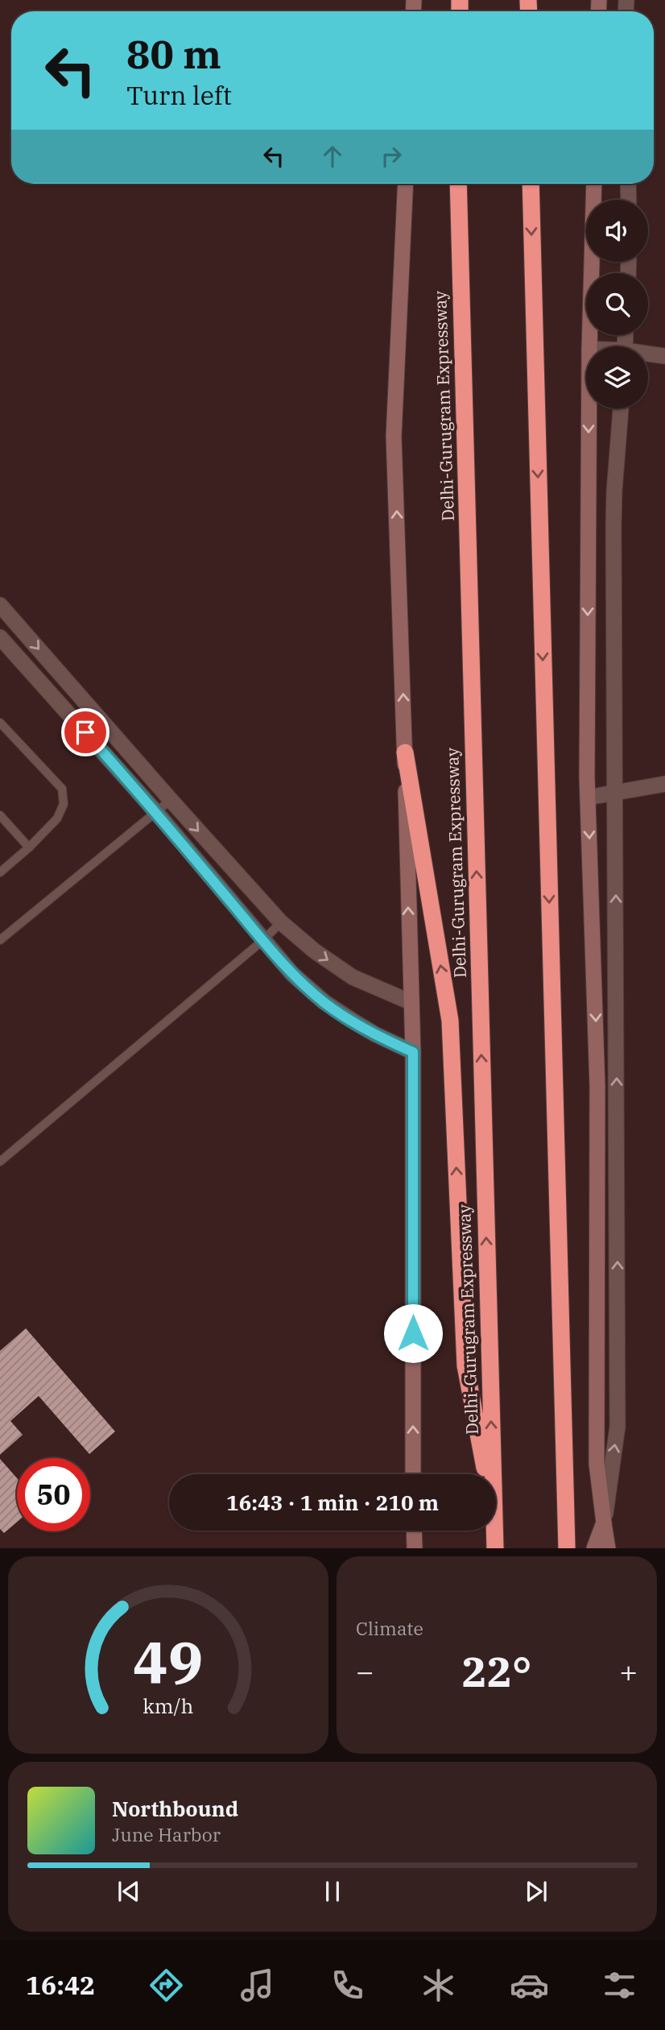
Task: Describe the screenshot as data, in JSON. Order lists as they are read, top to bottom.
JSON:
{
  "streets": {
    "highway": ["Delhi-Gurugram Expressway"]
  },
  "page": {
    "turn": ["80 m", "Turn left"],
    "limit": "50",
    "trip": "16:43 · 1 min · 210 m",
    "tile": "Climate",
    "heat": ["−", "22°", "+"],
    "song": ["Northbound", "June Harbor"],
    "tabs": "16:42",
    "gauge": ["49", "km/h"]
  }
}
